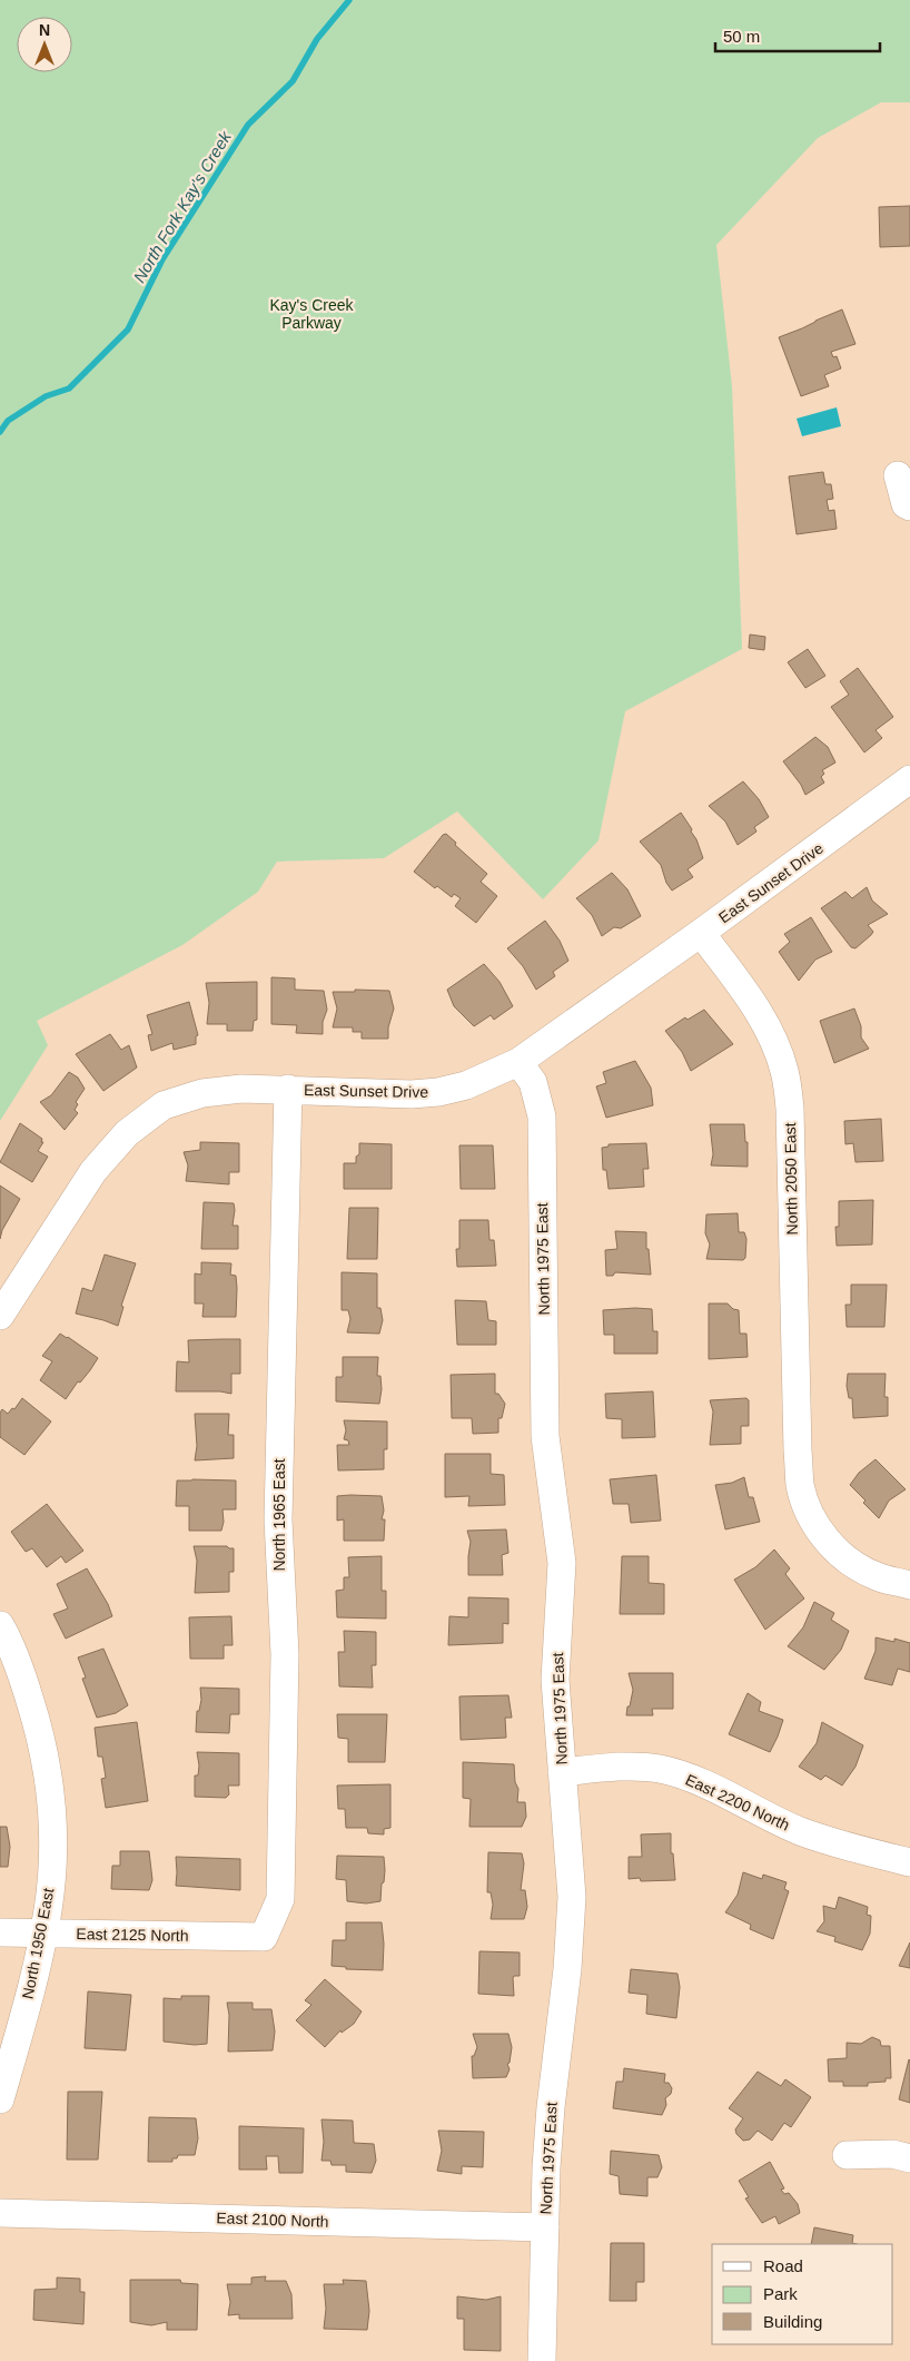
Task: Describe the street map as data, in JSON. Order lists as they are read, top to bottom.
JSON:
{
  "streets": {
    "street": [
      "East Sunset Drive",
      "North 2050 East",
      "North 1975 East",
      "North 1965 East",
      "East 2200 North",
      "East 2125 North",
      "North 1950 East",
      "East 2100 North"
    ]
  },
  "crossings": [
    ["East Sunset Drive", "North 2050 East"],
    ["East Sunset Drive", "North 1975 East"],
    ["East Sunset Drive", "North 1965 East"],
    ["North 1975 East", "East 2200 North"],
    ["North 1975 East", "East 2100 North"],
    ["North 1965 East", "East 2125 North"],
    ["East 2125 North", "North 1950 East"]
  ],
  "water": ["North Fork Kay's Creek"],
  "parks": ["Kay's Creek Parkway"],
  "legend": ["Road", "Park", "Building"],
  "scale_bar": "50 m",
  "north": "top"
}
